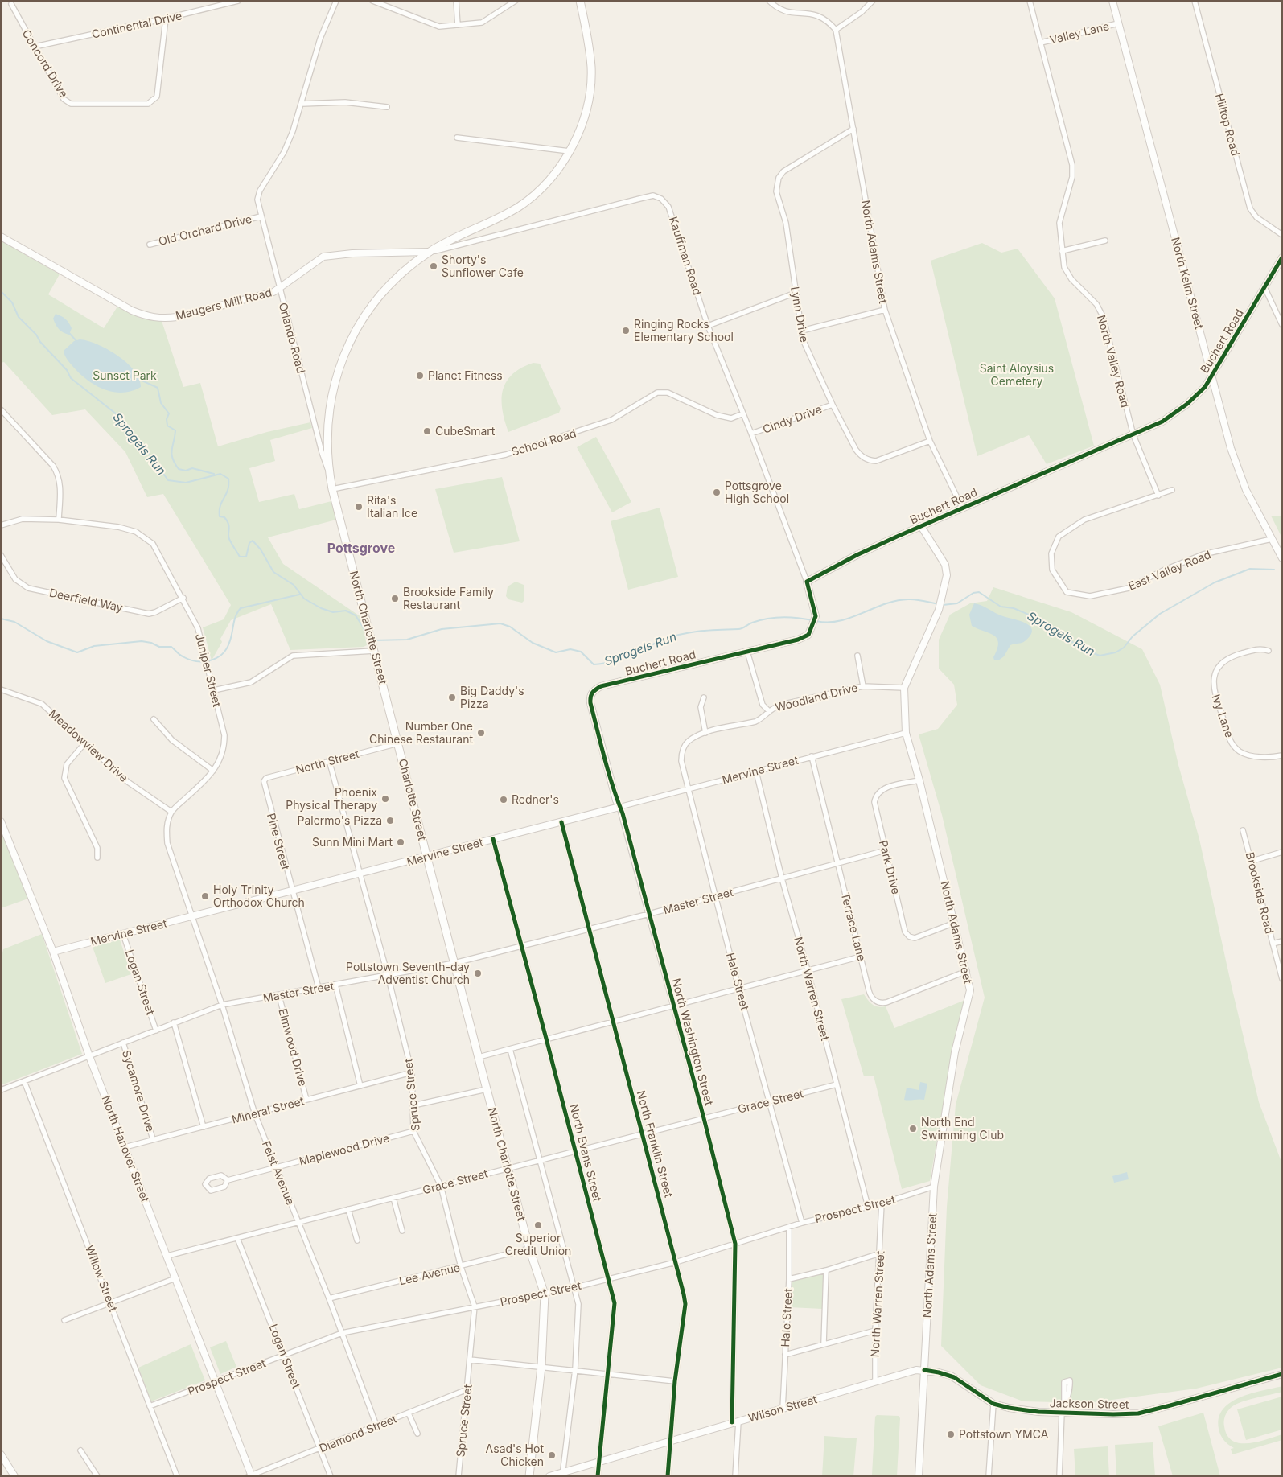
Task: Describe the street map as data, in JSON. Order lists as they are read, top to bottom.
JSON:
{
  "streets": {
    "main road": ["North Charlotte Street", "Charlotte Street"],
    "street": [
      "Continental Drive",
      "Valley Lane",
      "Concord Drive",
      "Hilltop Road",
      "Old Orchard Drive",
      "North Adams Street",
      "Kauffman Road",
      "North Keim Street",
      "Maugers Mill Road",
      "Lynn Drive",
      "Orlando Road",
      "Buchert Road",
      "North Valley Road",
      "Cindy Drive",
      "School Road",
      "East Valley Road",
      "Deerfield Way",
      "Juniper Street",
      "Woodland Drive",
      "Ivy Lane",
      "Meadowview Drive",
      "North Street",
      "Mervine Street",
      "Pine Street",
      "Park Drive",
      "Brookside Road",
      "Master Street",
      "Terrace Lane",
      "Hale Street",
      "Logan Street",
      "North Warren Street",
      "North Washington Street",
      "Elmwood Drive",
      "Sycamore Drive",
      "Spruce Street",
      "Grace Street",
      "Mineral Street",
      "North Franklin Street",
      "North Hanover Street",
      "Maplewood Drive",
      "North Evans Street",
      "Feist Avenue",
      "Prospect Street",
      "Lee Avenue",
      "Willow Street",
      "Jackson Street",
      "Wilson Street",
      "Diamond Street"
    ]
  },
  "crossings": [
    ["Continental Drive", "Concord Drive"],
    ["Valley Lane", "North Keim Street"],
    ["Valley Lane", "North Valley Road"],
    ["Old Orchard Drive", "Orlando Road"],
    ["North Adams Street", "Lynn Drive"],
    ["North Adams Street", "Buchert Road"],
    ["North Adams Street", "Woodland Drive"],
    ["North Adams Street", "Mervine Street"],
    ["North Adams Street", "Park Drive"],
    ["North Adams Street", "Terrace Lane"],
    ["North Adams Street", "Prospect Street"],
    ["North Adams Street", "Jackson Street"],
    ["North Adams Street", "Wilson Street"],
    ["Kauffman Road", "Maugers Mill Road"],
    ["Kauffman Road", "Buchert Road"],
    ["Kauffman Road", "Cindy Drive"],
    ["Kauffman Road", "School Road"],
    ["Kauffman Road", "North Charlotte Street"],
    ["North Keim Street", "Buchert Road"],
    ["North Keim Street", "East Valley Road"],
    ["Maugers Mill Road", "Orlando Road"],
    ["Lynn Drive", "Cindy Drive"],
    ["Orlando Road", "North Charlotte Street"],
    ["Buchert Road", "North Valley Road"],
    ["Buchert Road", "Woodland Drive"],
    ["Buchert Road", "North Washington Street"],
    ["North Valley Road", "East Valley Road"],
    ["School Road", "North Charlotte Street"],
    ["Deerfield Way", "Juniper Street"],
    ["North Charlotte Street", "North Street"],
    ["North Charlotte Street", "Mervine Street"],
    ["North Charlotte Street", "Charlotte Street"],
    ["North Charlotte Street", "Master Street"],
    ["North Charlotte Street", "Grace Street"],
    ["North Charlotte Street", "Prospect Street"],
    ["North Charlotte Street", "Lee Avenue"],
    ["Juniper Street", "Meadowview Drive"],
    ["North Street", "Charlotte Street"],
    ["North Street", "Pine Street"],
    ["North Street", "Spruce Street"],
    ["Mervine Street", "Charlotte Street"],
    ["Mervine Street", "Pine Street"],
    ["Mervine Street", "Terrace Lane"],
    ["Mervine Street", "Hale Street"],
    ["Mervine Street", "Logan Street"],
    ["Mervine Street", "North Warren Street"],
    ["Mervine Street", "North Washington Street"],
    ["Mervine Street", "Spruce Street"],
    ["Mervine Street", "North Franklin Street"],
    ["Mervine Street", "North Hanover Street"],
    ["Mervine Street", "North Evans Street"],
    ["Mervine Street", "Feist Avenue"],
    ["Pine Street", "Master Street"],
    ["Park Drive", "Master Street"],
    ["Master Street", "Terrace Lane"],
    ["Master Street", "Hale Street"],
    ["Master Street", "Logan Street"],
    ["Master Street", "North Warren Street"],
    ["Master Street", "North Washington Street"],
    ["Master Street", "Elmwood Drive"],
    ["Master Street", "Sycamore Drive"],
    ["Master Street", "Spruce Street"],
    ["Master Street", "North Franklin Street"],
    ["Master Street", "North Hanover Street"],
    ["Master Street", "North Evans Street"],
    ["Master Street", "Feist Avenue"],
    ["Master Street", "Willow Street"],
    ["Hale Street", "Grace Street"],
    ["Hale Street", "Prospect Street"],
    ["Hale Street", "Wilson Street"],
    ["Logan Street", "Grace Street"],
    ["Logan Street", "Prospect Street"],
    ["Logan Street", "Diamond Street"],
    ["North Warren Street", "Grace Street"],
    ["North Warren Street", "Prospect Street"],
    ["North Warren Street", "Wilson Street"],
    ["North Washington Street", "Grace Street"],
    ["North Washington Street", "Prospect Street"],
    ["North Washington Street", "Wilson Street"],
    ["Elmwood Drive", "Mineral Street"],
    ["Sycamore Drive", "Mineral Street"],
    ["Spruce Street", "Grace Street"],
    ["Spruce Street", "Mineral Street"],
    ["Spruce Street", "Maplewood Drive"],
    ["Spruce Street", "Prospect Street"],
    ["Spruce Street", "Lee Avenue"],
    ["Spruce Street", "Diamond Street"],
    ["Grace Street", "North Franklin Street"],
    ["Grace Street", "North Hanover Street"],
    ["Grace Street", "North Evans Street"],
    ["Grace Street", "Feist Avenue"],
    ["Mineral Street", "North Hanover Street"],
    ["Mineral Street", "Feist Avenue"],
    ["North Franklin Street", "Prospect Street"],
    ["North Franklin Street", "Wilson Street"],
    ["North Hanover Street", "Prospect Street"],
    ["North Hanover Street", "Diamond Street"],
    ["Maplewood Drive", "Feist Avenue"],
    ["North Evans Street", "Prospect Street"],
    ["North Evans Street", "Wilson Street"],
    ["Feist Avenue", "Prospect Street"],
    ["Feist Avenue", "Lee Avenue"],
    ["Feist Avenue", "Diamond Street"],
    ["Prospect Street", "Willow Street"],
    ["Jackson Street", "Wilson Street"]
  ],
  "districts": ["Pottsgrove"],
  "water": ["Sprogels Run"],
  "parks": ["Saint Aloysius Cemetery", "Sunset Park"],
  "places": [
    "Shorty's Sunflower Cafe",
    "Ringing Rocks Elementary School",
    "Planet Fitness",
    "CubeSmart",
    "Pottsgrove High School",
    "Rita's Italian Ice",
    "Brookside Family Restaurant",
    "Big Daddy's Pizza",
    "Number One Chinese Restaurant",
    "Phoenix Physical Therapy",
    "Redner's",
    "Palermo's Pizza",
    "Sunn Mini Mart",
    "Holy Trinity Orthodox Church",
    "Pottstown Seventh-day Adventist Church",
    "North End Swimming Club",
    "Superior Credit Union",
    "Pottstown YMCA",
    "Asad's Hot Chicken"
  ]
}
